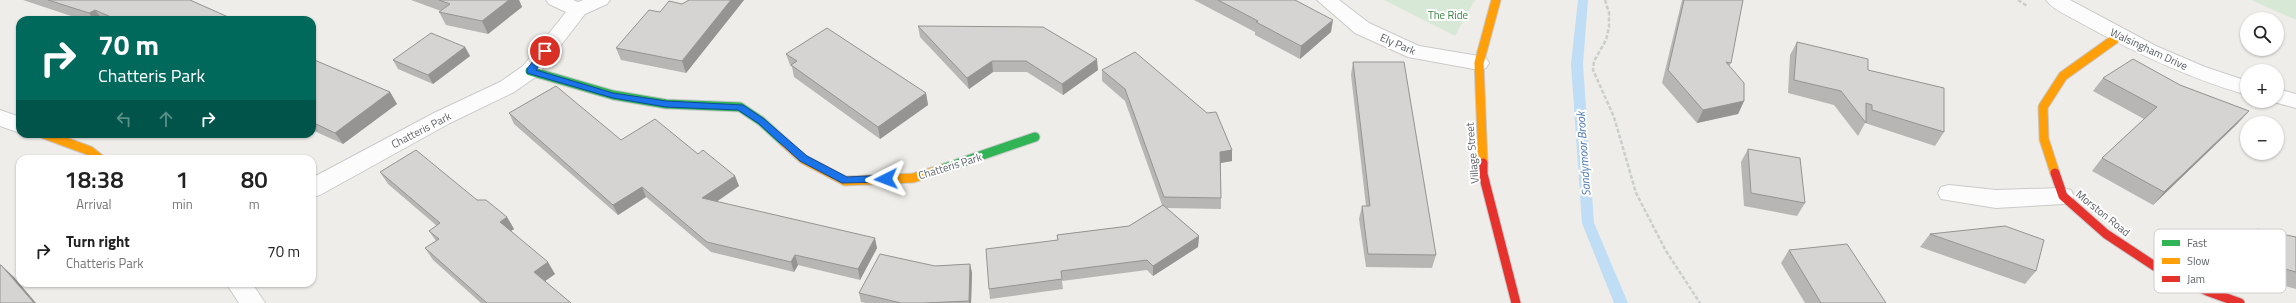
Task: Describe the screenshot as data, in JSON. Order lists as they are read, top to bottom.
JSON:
{
  "streets": {
    "street": [
      "Ely Park",
      "Walsingham Drive",
      "Chatteris Park",
      "Village Street",
      "Morston Road"
    ]
  },
  "crossings": [
    ["Ely Park", "Village Street"],
    ["Walsingham Drive", "Morston Road"]
  ],
  "water": ["Sandymoor Brook"],
  "parks": ["The Ride"],
  "legend": ["Fast", "Slow", "Jam"],
  "page": {
    "map_buttons": ["+", "−"],
    "turn": ["70 m", "Chatteris Park"],
    "eta": [
      "18:38",
      "Arrival",
      "1",
      "min",
      "80",
      "m"
    ],
    "list": [
      {
        "name": "Turn right",
        "note": "Chatteris Park",
        "value": "70 m"
      }
    ]
  }
}
